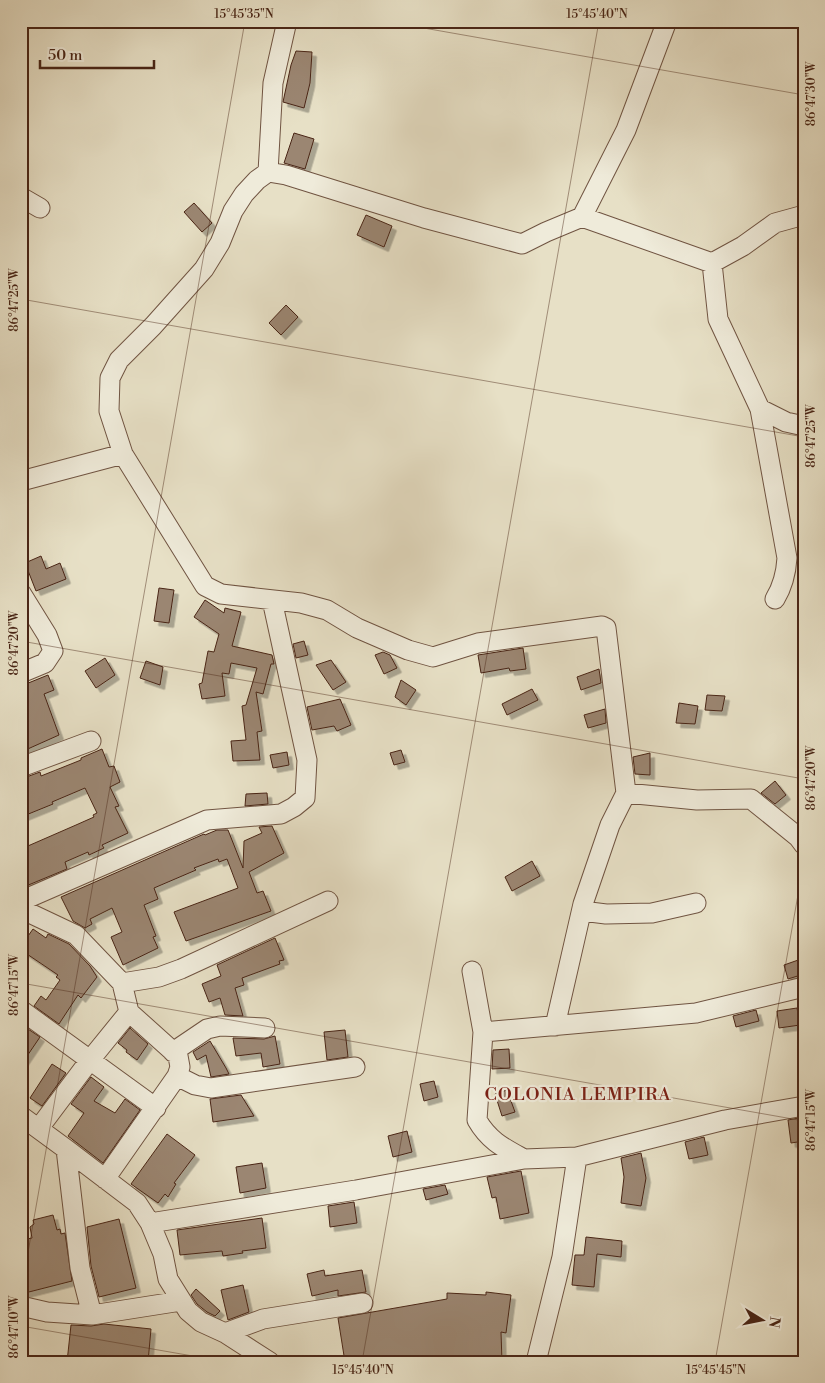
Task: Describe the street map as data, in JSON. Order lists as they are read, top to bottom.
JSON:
{
  "districts": ["COLONIA LEMPIRA"],
  "scale_bar": "50 m",
  "north": "right",
  "coordinates": [
    "15°45'35\"N",
    "15°45'40\"N",
    "86°47'30\"W",
    "86°47'25\"W",
    "86°47'20\"W",
    "86°47'15\"W",
    "86°47'10\"W",
    "15°45'45\"N"
  ]
}
